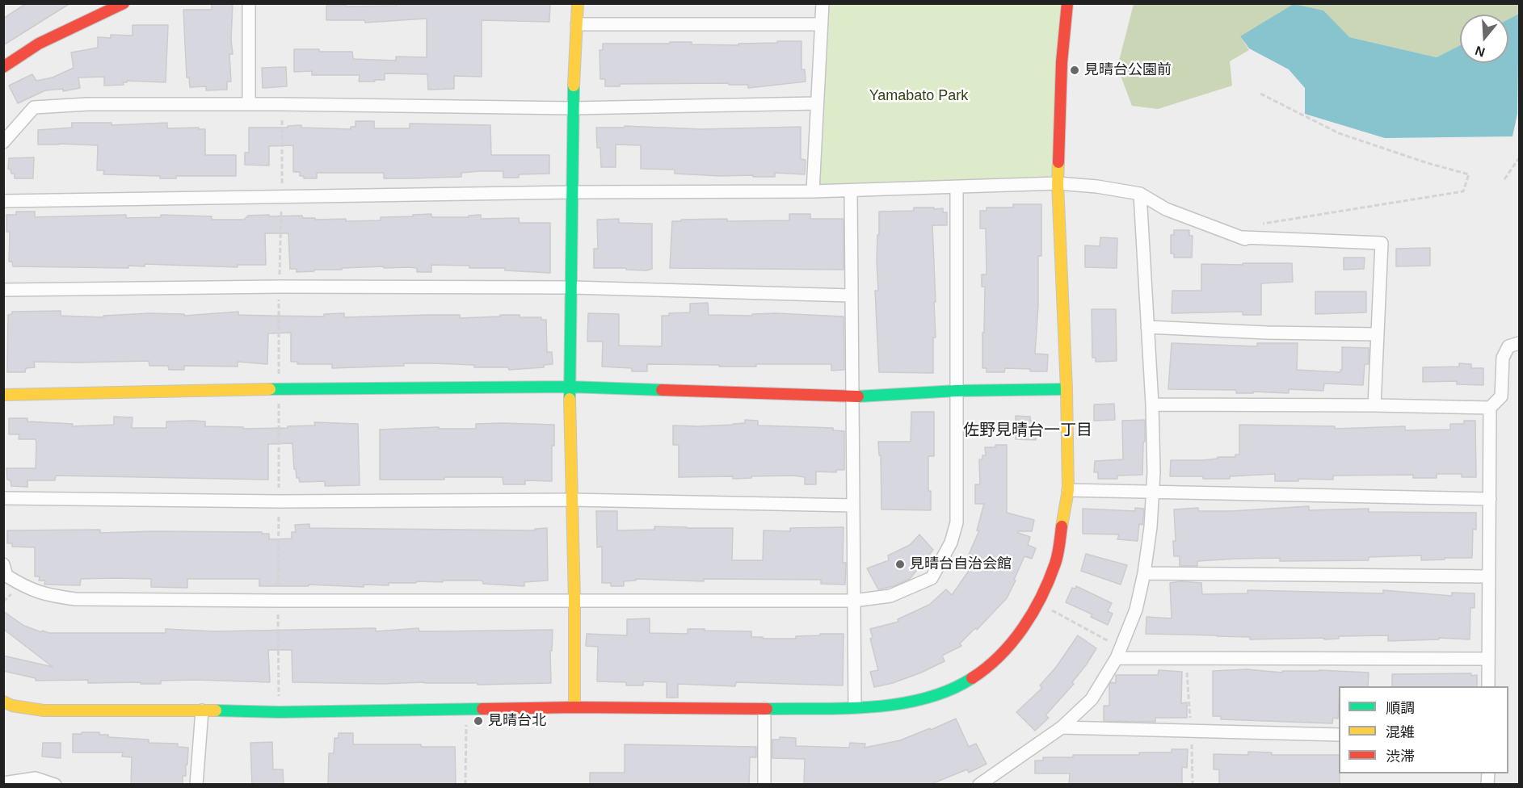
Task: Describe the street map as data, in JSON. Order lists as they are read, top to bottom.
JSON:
{
  "districts": ["佐野見晴台一丁目"],
  "parks": ["Yamabato Park"],
  "places": ["見晴台公園前", "見晴台自治会館", "見晴台北"],
  "legend": ["順調", "混雑", "渋滞"],
  "north": "bottom"
}
